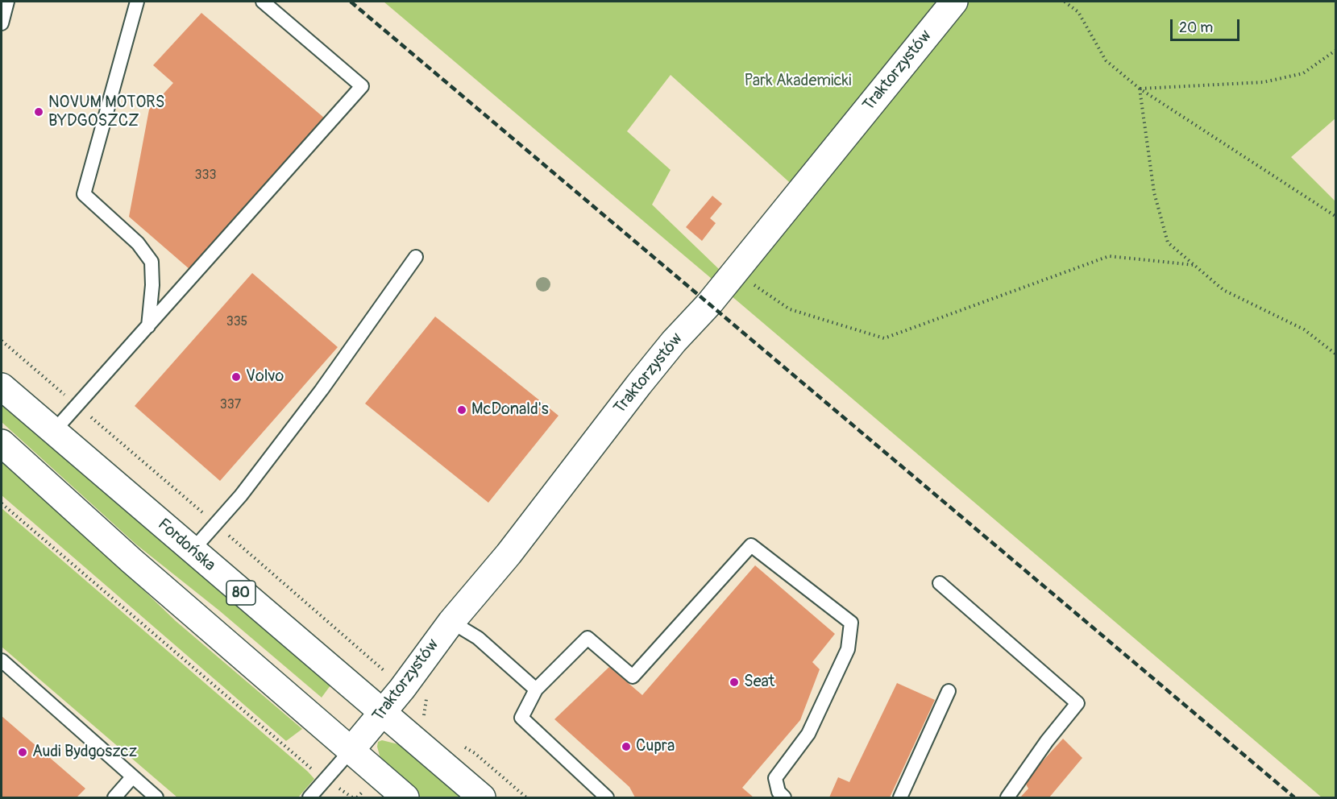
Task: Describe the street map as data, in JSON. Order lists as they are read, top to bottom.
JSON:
{
  "streets": {
    "main road": ["Traktorzystów", "Fordońska", "80"]
  },
  "crossings": [
    ["Traktorzystów", "Fordońska"]
  ],
  "parks": ["Park Akademicki"],
  "places": [
    "NOVUM MOTORS BYDGOSZCZ",
    "Volvo",
    "McDonald's",
    "Seat",
    "Cupra",
    "Audi Bydgoszcz"
  ],
  "house_numbers": ["333", "335", "337"],
  "scale_bar": "20 m"
}
